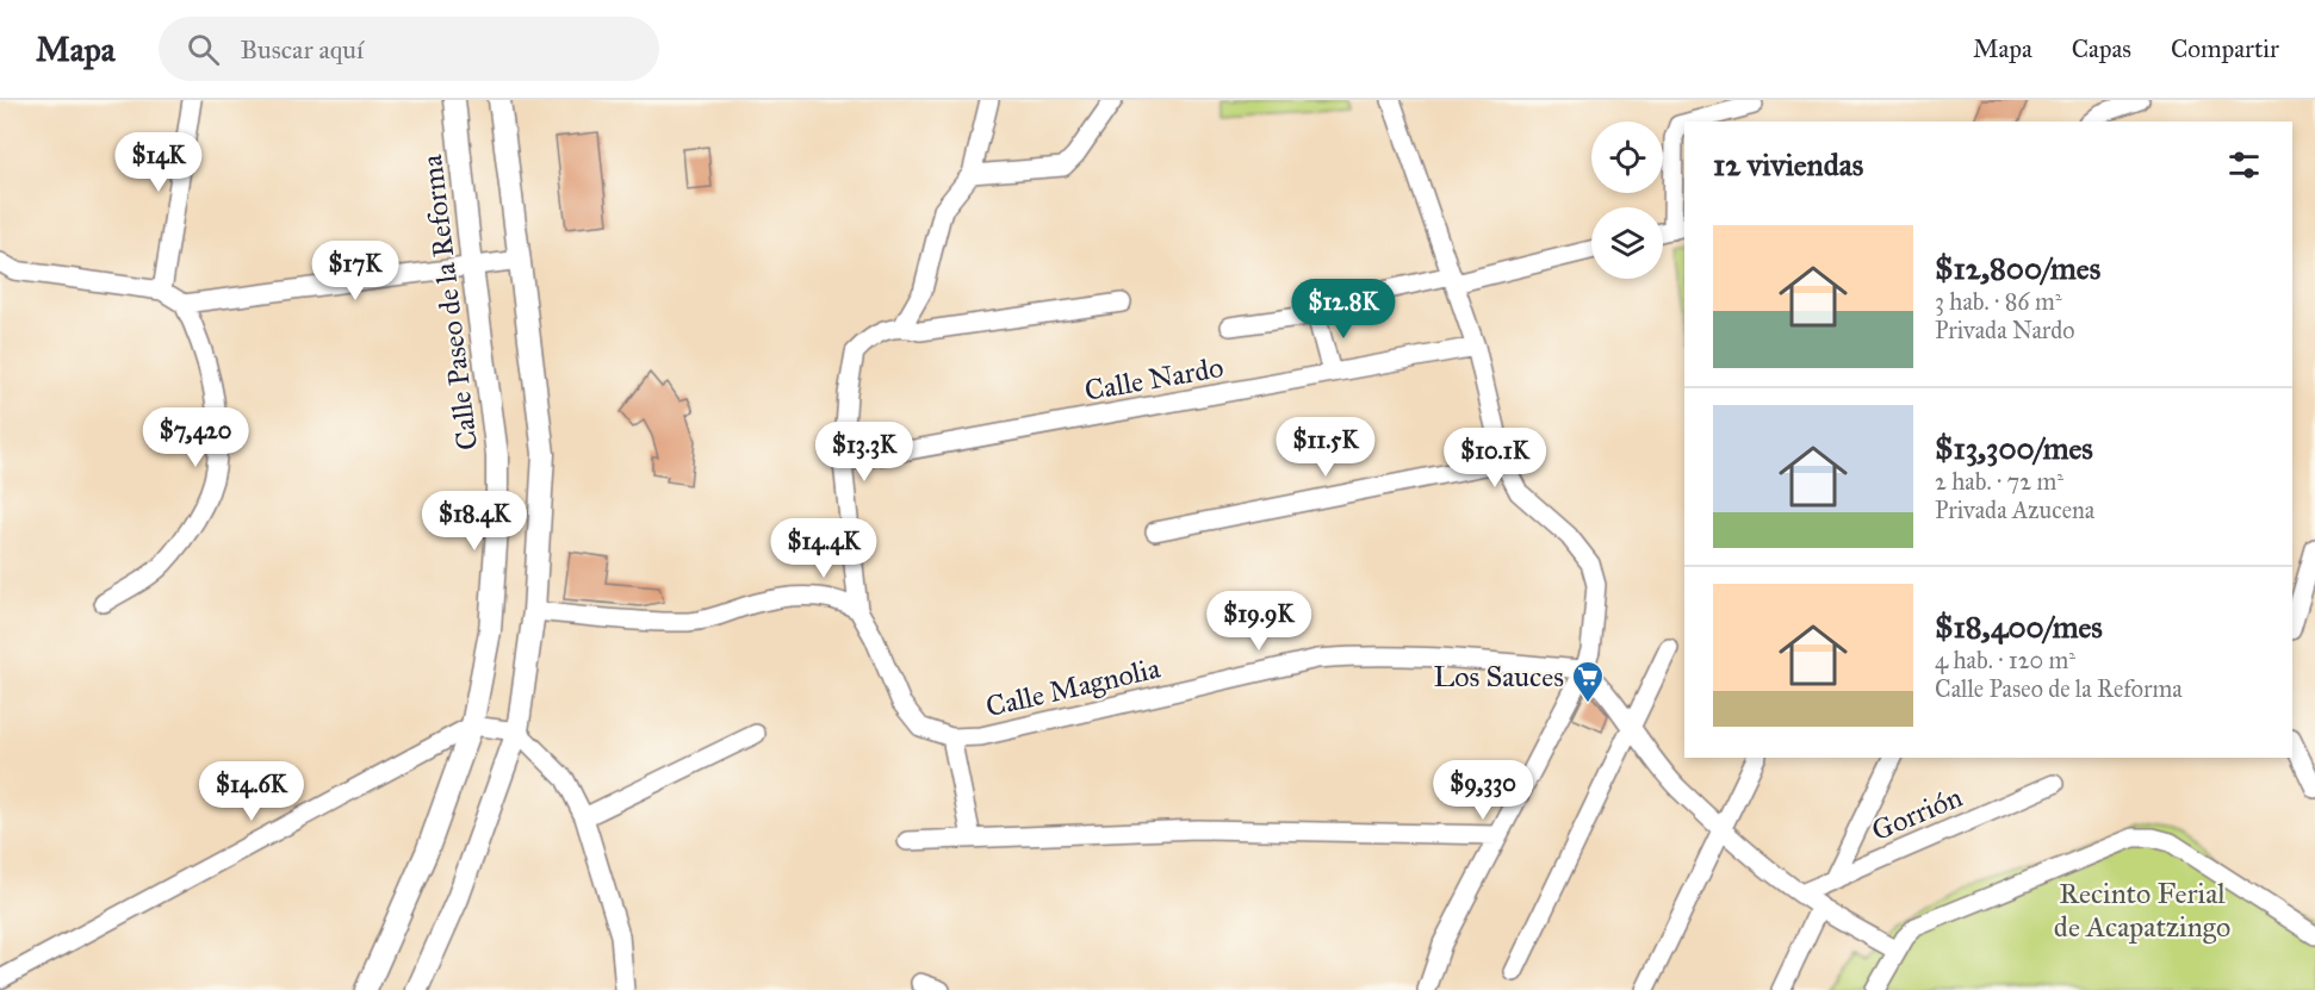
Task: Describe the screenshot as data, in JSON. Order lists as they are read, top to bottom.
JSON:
{
  "streets": {
    "main road": ["Calle Paseo de la Reforma"],
    "street": ["Calle Nardo", "Calle Magnolia", "Gorrión"]
  },
  "parks": ["Recinto Ferial de Acapatzingo"],
  "places": {
    "supermarket": ["Los Sauces"]
  },
  "page": {
    "header": "Mapa",
    "search": "Buscar aquí",
    "nav": ["Mapa", "Capas", "Compartir"],
    "heading": "12 viviendas",
    "price": [
      "$14K",
      "$17K",
      "$12.8K",
      "$7,420",
      "$11.5K",
      "$13.3K",
      "$10.1K",
      "$18.4K",
      "$14.4K",
      "$19.9K",
      "$9,330",
      "$14.6K"
    ],
    "list": [
      {
        "name": "$12,800/mes",
        "note": "3 hab. · 86 m² · Privada Nardo"
      },
      {
        "name": "$13,300/mes",
        "note": "2 hab. · 72 m² · Privada Azucena"
      },
      {
        "name": "$18,400/mes",
        "note": "4 hab. · 120 m² · Calle Paseo de la Reforma"
      }
    ]
  }
}
